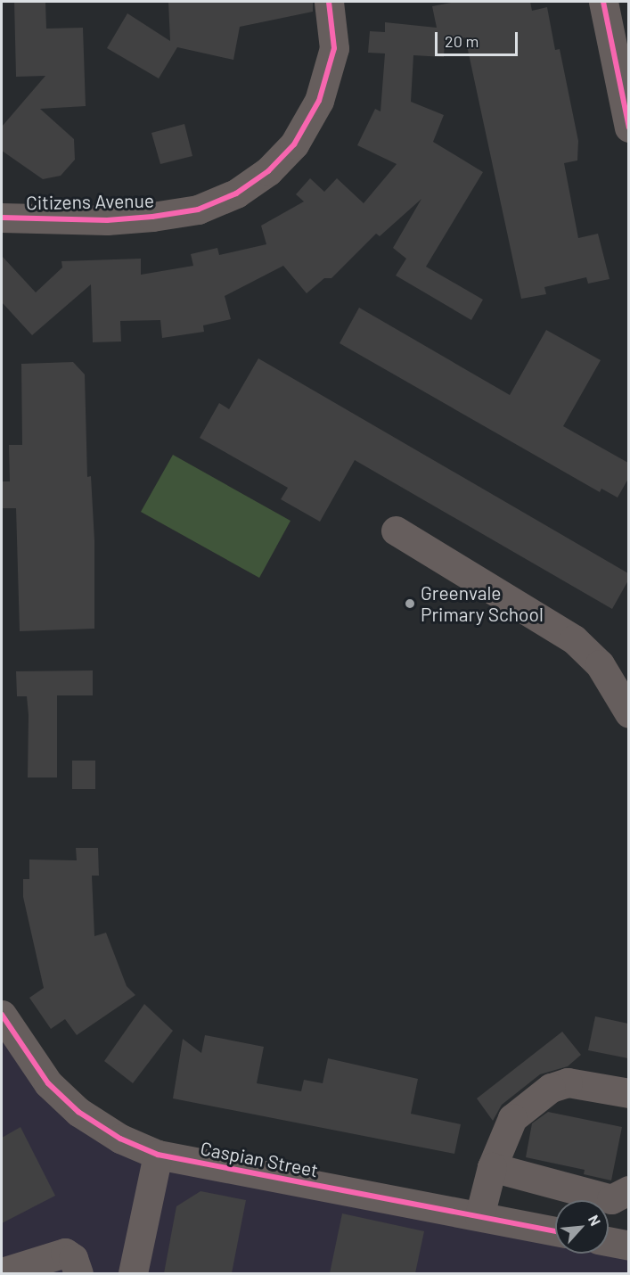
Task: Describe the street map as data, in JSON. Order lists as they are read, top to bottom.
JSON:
{
  "streets": {
    "street": ["Citizens Avenue", "Caspian Street"]
  },
  "places": ["Greenvale Primary School"],
  "scale_bar": "20 m",
  "north": "top right"
}
